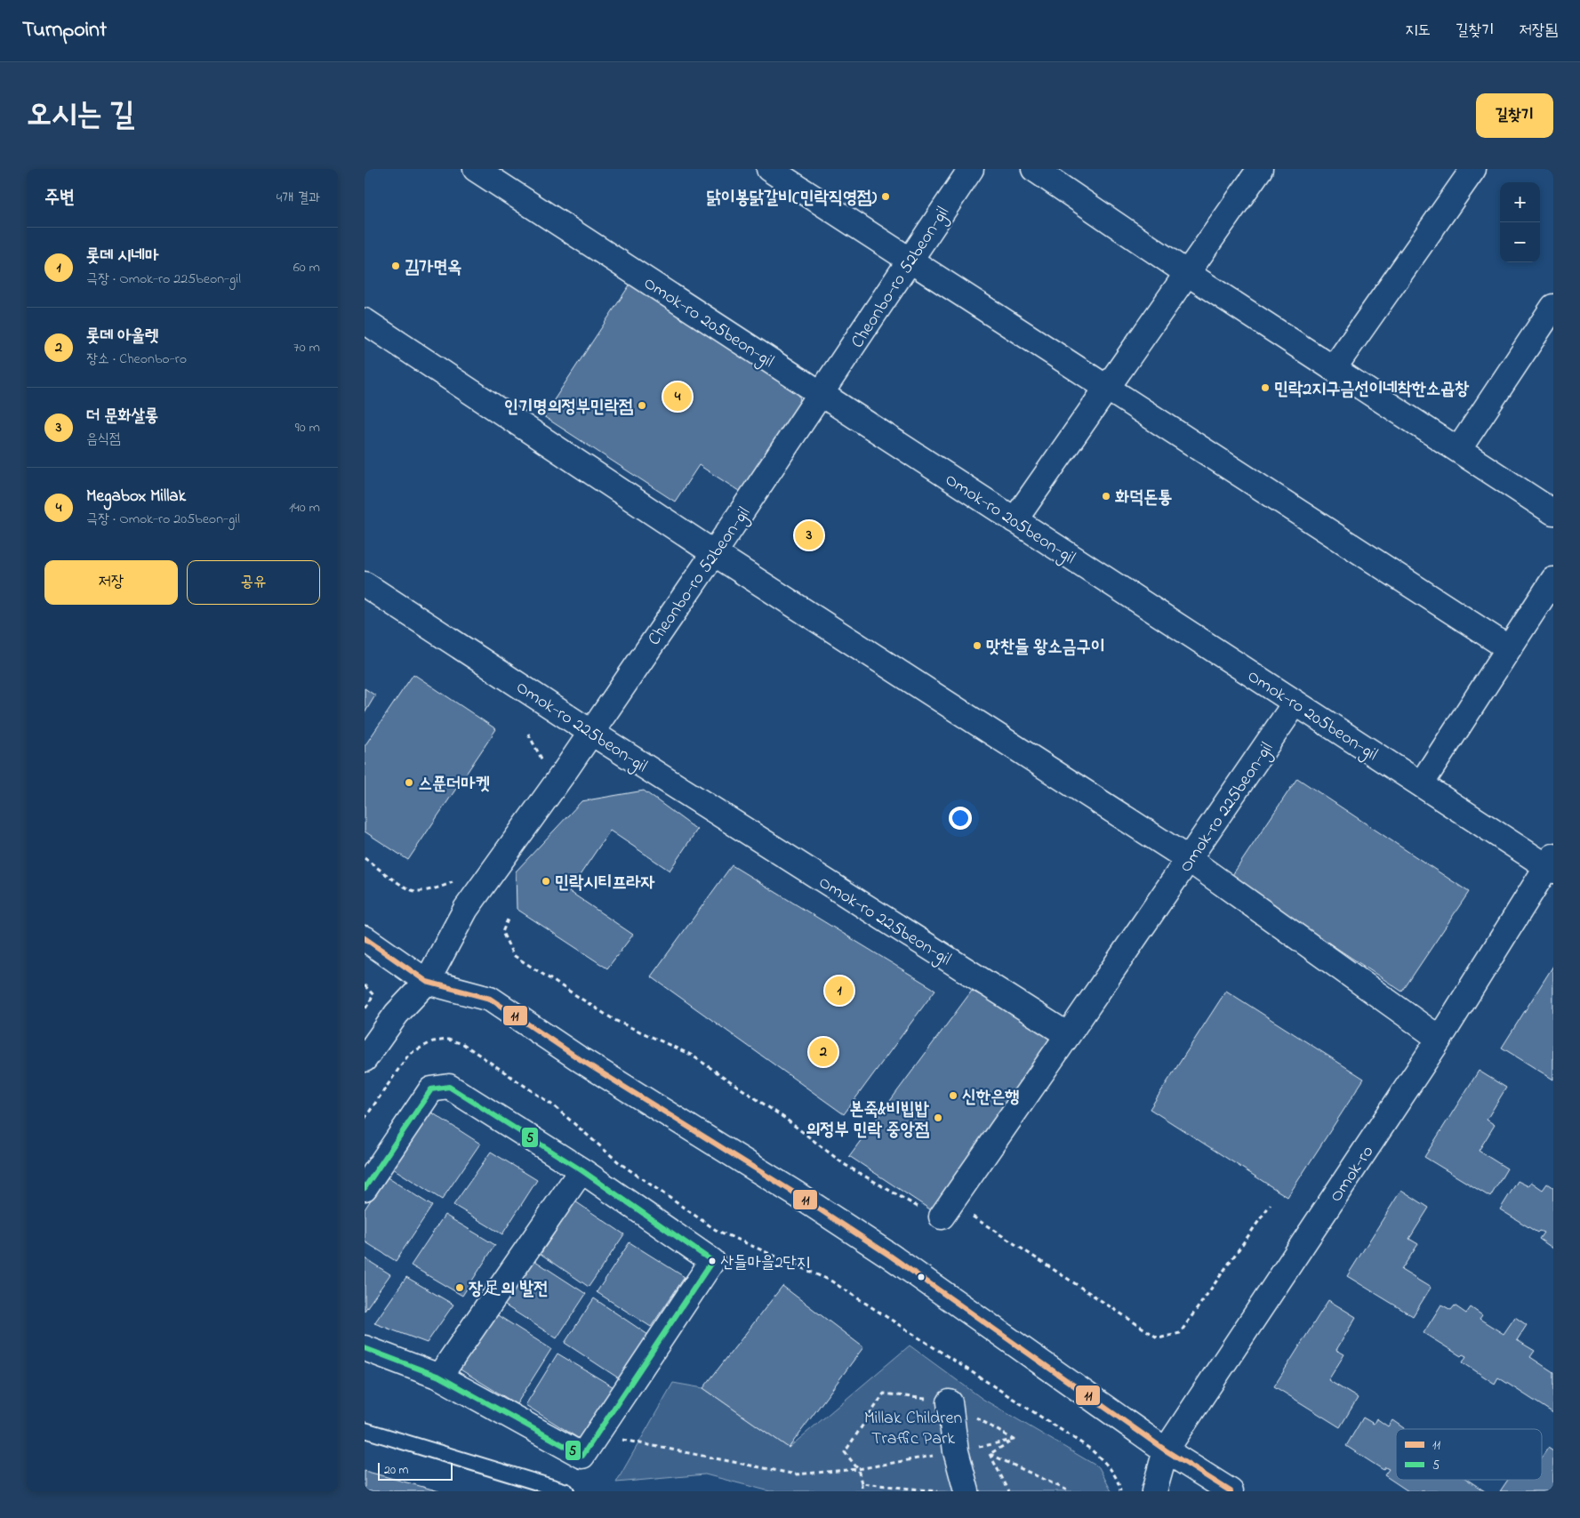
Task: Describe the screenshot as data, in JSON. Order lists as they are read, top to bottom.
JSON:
{
  "streets": {
    "street": [
      "Cheonbo-ro 52beon-gil",
      "Omok-ro 205beon-gil",
      "Omok-ro 225beon-gil",
      "Omok-ro"
    ]
  },
  "crossings": [
    ["Cheonbo-ro 52beon-gil", "Omok-ro 205beon-gil"],
    ["Cheonbo-ro 52beon-gil", "Omok-ro 225beon-gil"],
    ["Omok-ro 205beon-gil", "Omok-ro 225beon-gil"],
    ["Omok-ro 205beon-gil", "Omok-ro"]
  ],
  "parks": ["Millak Children Traffic Park"],
  "places": [
    "닭이봉닭갈비(민락직영점)",
    "김가면옥",
    "민락2지구금선이네착한소곱창",
    "인기명의정부민락점",
    "화덕돈통",
    "맛찬들 왕소금구이",
    "스푼더마켓",
    "민락시티프라자",
    "신한은행",
    "본죽&비빕밥 의정부 민락 중앙점",
    "산들마을2단지",
    "장足의 발전"
  ],
  "lines": ["transit line 11", "transit line 5"],
  "legend": ["11", "5"],
  "scale_bar": "20 m",
  "page": {
    "header": "Turnpoint",
    "nav": ["지도", "길찾기", "저장됨"],
    "title": "오시는 길",
    "buttons": [
      "길찾기",
      ["저장", "공유"]
    ],
    "heading": ["주변", "4개 결과"],
    "map_buttons": ["+", "−"],
    "list": [
      {
        "mark": "1",
        "name": "롯데 시네마",
        "note": "극장 · Omok-ro 225beon-gil",
        "value": "60 m"
      },
      {
        "mark": "2",
        "name": "롯데 아울렛",
        "note": "장소 · Cheonbo-ro",
        "value": "70 m"
      },
      {
        "mark": "3",
        "name": "더 문화살롱",
        "note": "음식점",
        "value": "90 m"
      },
      {
        "mark": "4",
        "name": "Megabox Millak",
        "note": "극장 · Omok-ro 205beon-gil",
        "value": "140 m"
      }
    ],
    "pins": [
      "4",
      "3",
      "1",
      "2"
    ],
    "scale": "20 m"
  }
}
